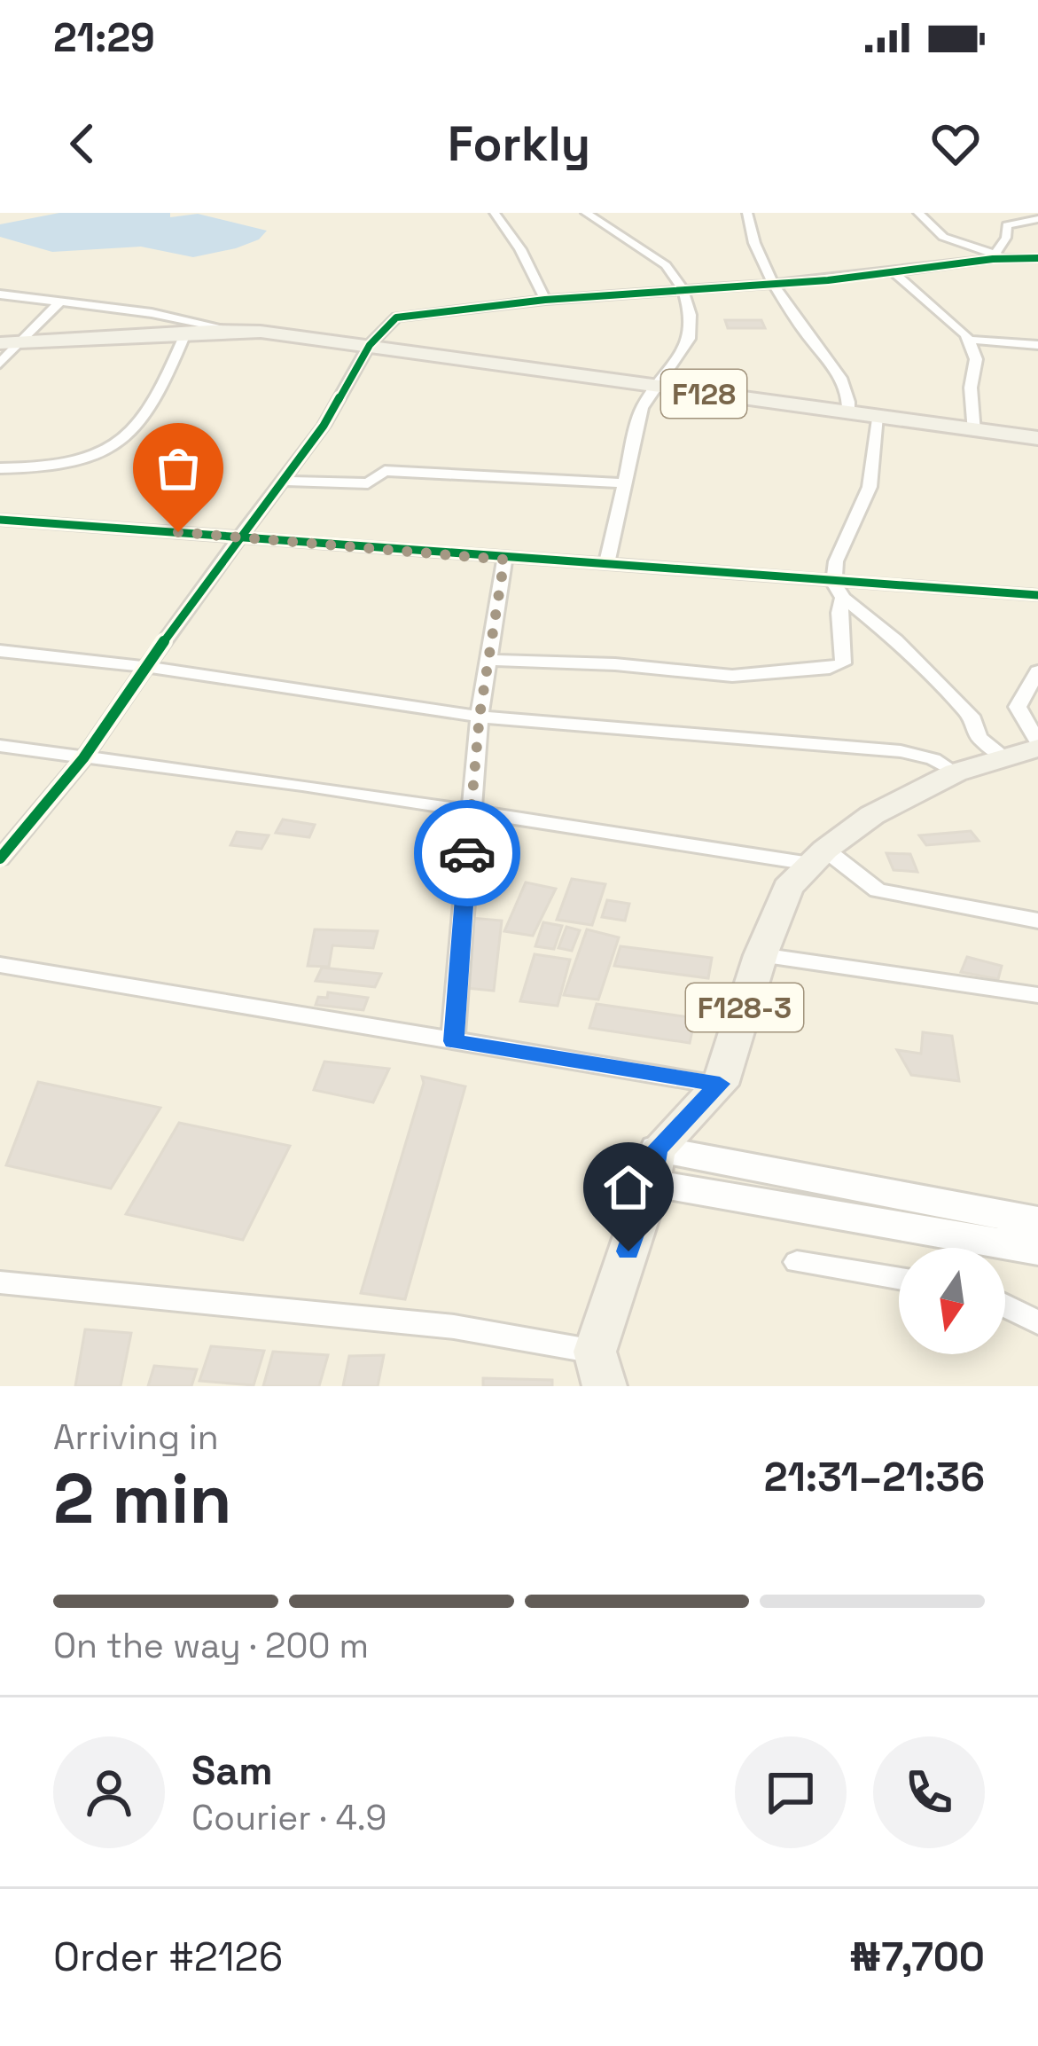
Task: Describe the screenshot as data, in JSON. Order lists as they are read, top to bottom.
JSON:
{
  "streets": {
    "main road": ["F128", "F128-3"]
  },
  "north": "bottom",
  "page": {
    "status": "21:29",
    "header": "Forkly",
    "heading": ["2 min", "Arriving in", "21:31–21:36"],
    "panel": [
      "Sam",
      "Courier · 4.9",
      "Order #2126",
      "₦7,700"
    ],
    "bar": "On the way · 200 m"
  }
}
